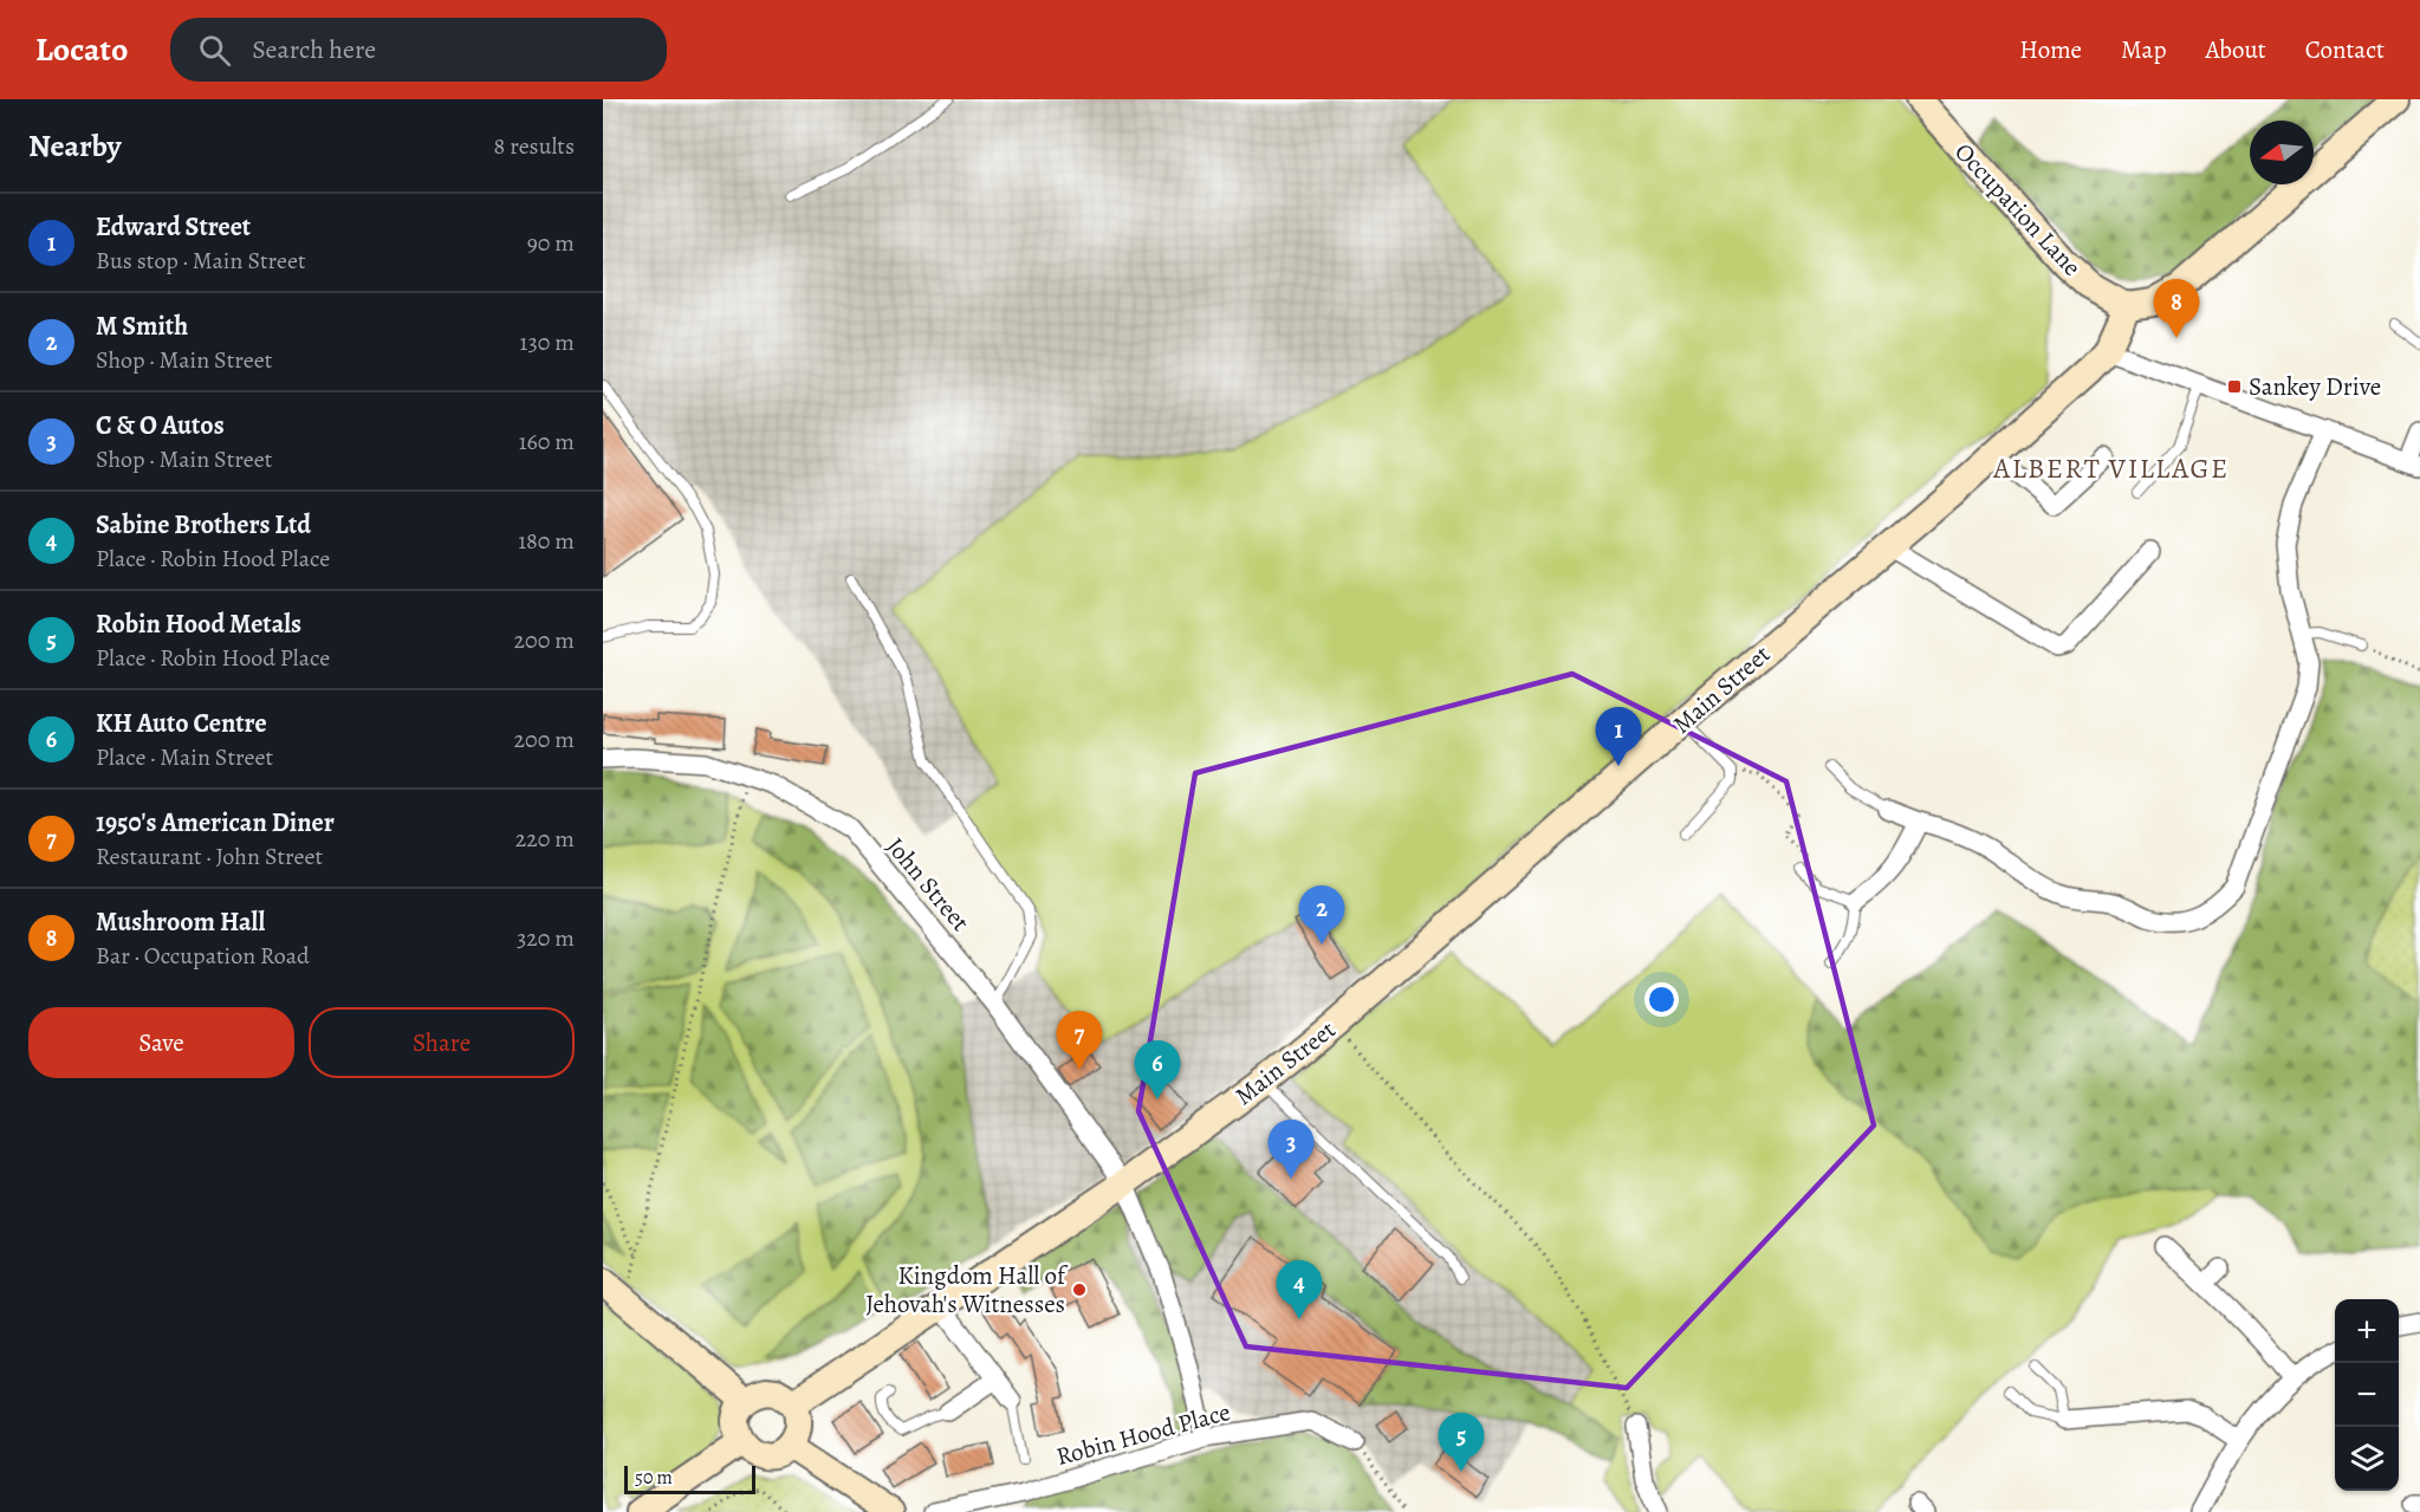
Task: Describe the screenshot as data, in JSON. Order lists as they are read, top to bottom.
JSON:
{
  "streets": {
    "street": [
      "Occupation Lane",
      "Main Street",
      "John Street",
      "Robin Hood Place"
    ]
  },
  "crossings": [
    ["Occupation Lane", "Main Street"],
    ["Main Street", "John Street"],
    ["John Street", "Robin Hood Place"]
  ],
  "districts": ["ALBERT VILLAGE"],
  "places": {
    "transit": ["Sankey Drive"],
    "other": ["Kingdom Hall of Jehovah's Witnesses"]
  },
  "scale_bar": "50 m",
  "north": "left",
  "page": {
    "header": "Locato",
    "search": "Search here",
    "nav": [
      "Home",
      "Map",
      "About",
      "Contact"
    ],
    "heading": ["Nearby", "8 results"],
    "list": [
      {
        "mark": "1",
        "name": "Edward Street",
        "note": "Bus stop · Main Street",
        "value": "90 m"
      },
      {
        "mark": "2",
        "name": "M Smith",
        "note": "Shop · Main Street",
        "value": "130 m"
      },
      {
        "mark": "3",
        "name": "C & O Autos",
        "note": "Shop · Main Street",
        "value": "160 m"
      },
      {
        "mark": "4",
        "name": "Sabine Brothers Ltd",
        "note": "Place · Robin Hood Place",
        "value": "180 m"
      },
      {
        "mark": "5",
        "name": "Robin Hood Metals",
        "note": "Place · Robin Hood Place",
        "value": "200 m"
      },
      {
        "mark": "6",
        "name": "KH Auto Centre",
        "note": "Place · Main Street",
        "value": "200 m"
      },
      {
        "mark": "7",
        "name": "1950's American Diner",
        "note": "Restaurant · John Street",
        "value": "220 m"
      },
      {
        "mark": "8",
        "name": "Mushroom Hall",
        "note": "Bar · Occupation Road",
        "value": "320 m"
      }
    ],
    "pins": [
      "8",
      "1",
      "2",
      "7",
      "6",
      "3",
      "4",
      "5"
    ],
    "buttons": ["Save", "Share"],
    "map_buttons": ["+", "−"],
    "scale": "50 m"
  }
}
